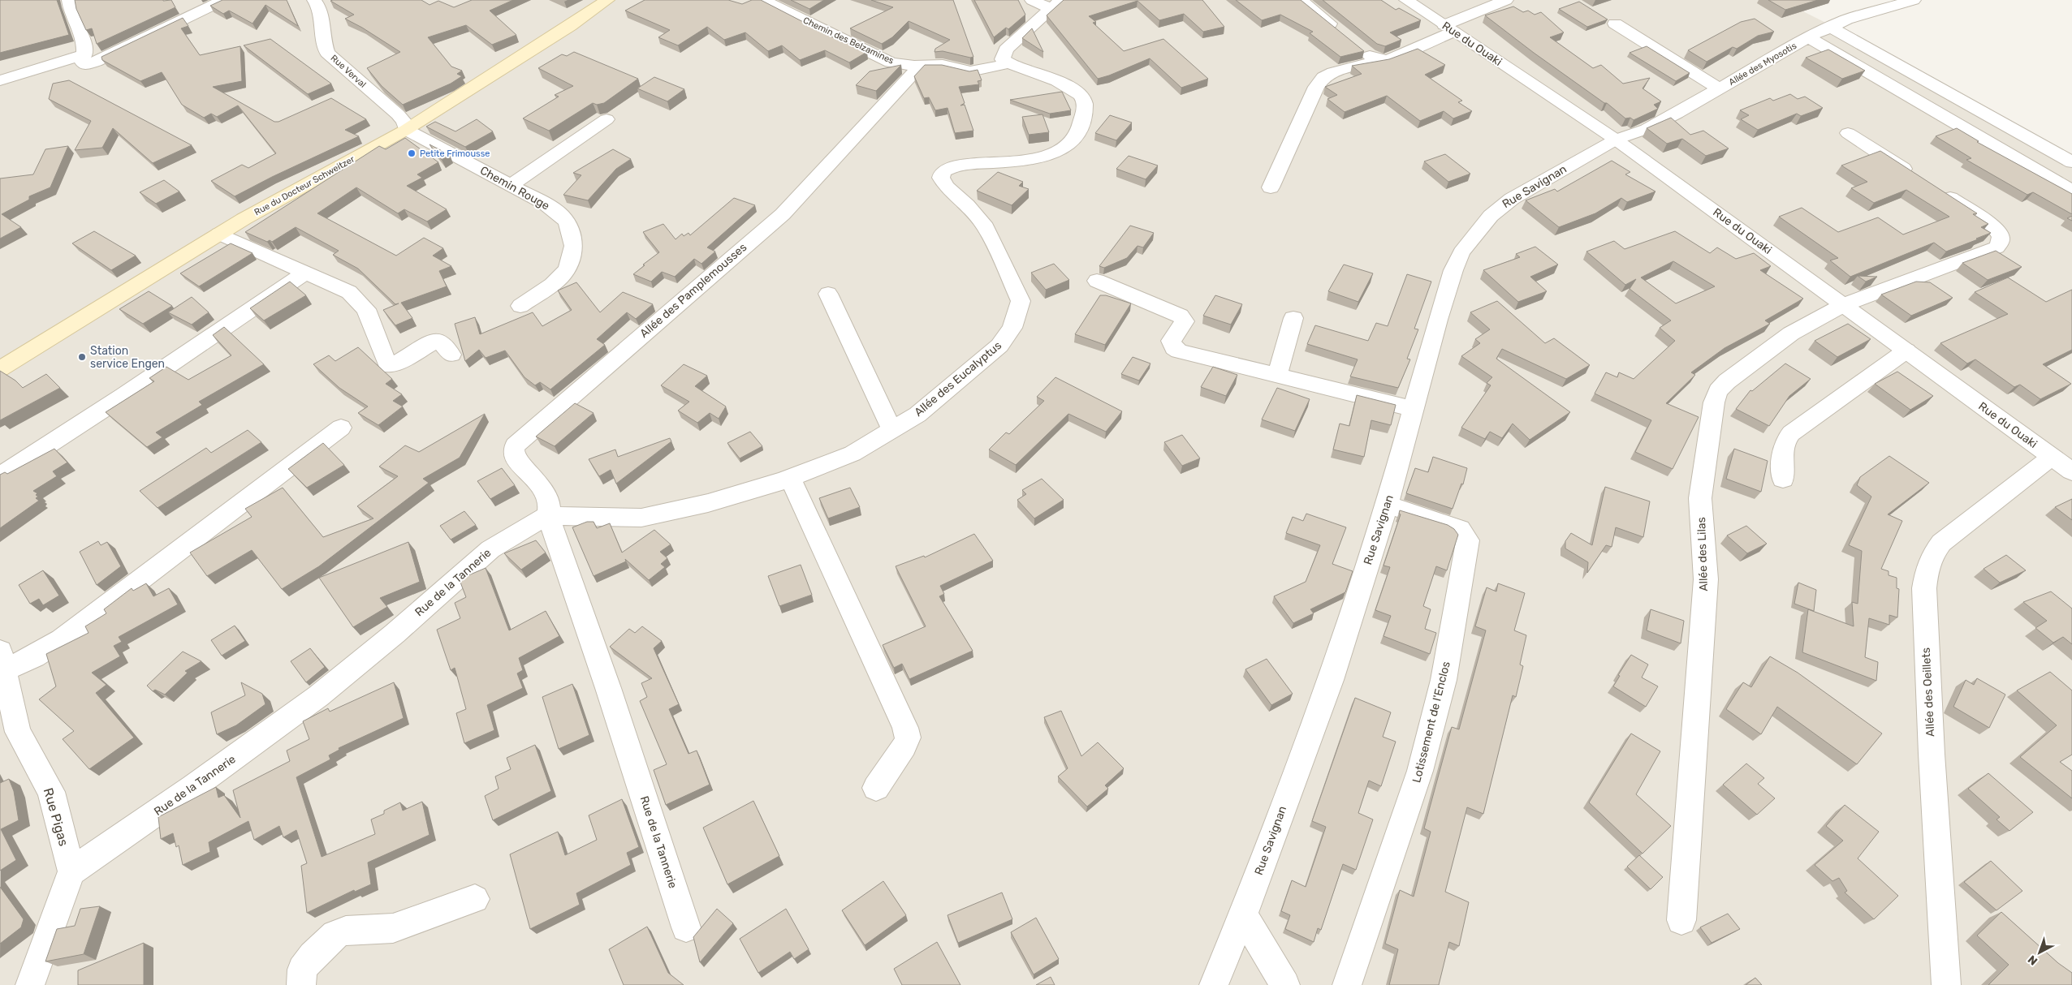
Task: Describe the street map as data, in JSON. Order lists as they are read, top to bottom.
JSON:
{
  "streets": {
    "main road": ["Rue du Docteur Schweitzer"],
    "street": [
      "Chemin des Belzamines",
      "Rue du Ouaki",
      "Allée des Myosotis",
      "Rue Verval",
      "Rue Savignan",
      "Chemin Rouge",
      "Allée des Pamplemousses",
      "Allée des Eucalyptus",
      "Allée des Lilas",
      "Rue de la Tannerie",
      "Allée des Oeillets",
      "Lotissement de l'Enclos",
      "Rue Pigas"
    ]
  },
  "crossings": [
    ["Chemin des Belzamines", "Allée des Pamplemousses"],
    ["Chemin des Belzamines", "Allée des Eucalyptus"],
    ["Rue du Ouaki", "Allée des Myosotis"],
    ["Rue du Ouaki", "Rue Savignan"],
    ["Rue du Ouaki", "Allée des Lilas"],
    ["Rue du Ouaki", "Allée des Oeillets"],
    ["Allée des Myosotis", "Rue Savignan"],
    ["Rue Verval", "Rue du Docteur Schweitzer"],
    ["Rue Verval", "Chemin Rouge"],
    ["Rue du Docteur Schweitzer", "Chemin Rouge"],
    ["Rue Savignan", "Lotissement de l'Enclos"],
    ["Allée des Pamplemousses", "Allée des Eucalyptus"],
    ["Allée des Pamplemousses", "Rue de la Tannerie"],
    ["Allée des Eucalyptus", "Rue de la Tannerie"],
    ["Rue de la Tannerie", "Rue Pigas"]
  ],
  "places": ["Petite Frimousse", "Station service Engen"],
  "north": "bottom left"
}
